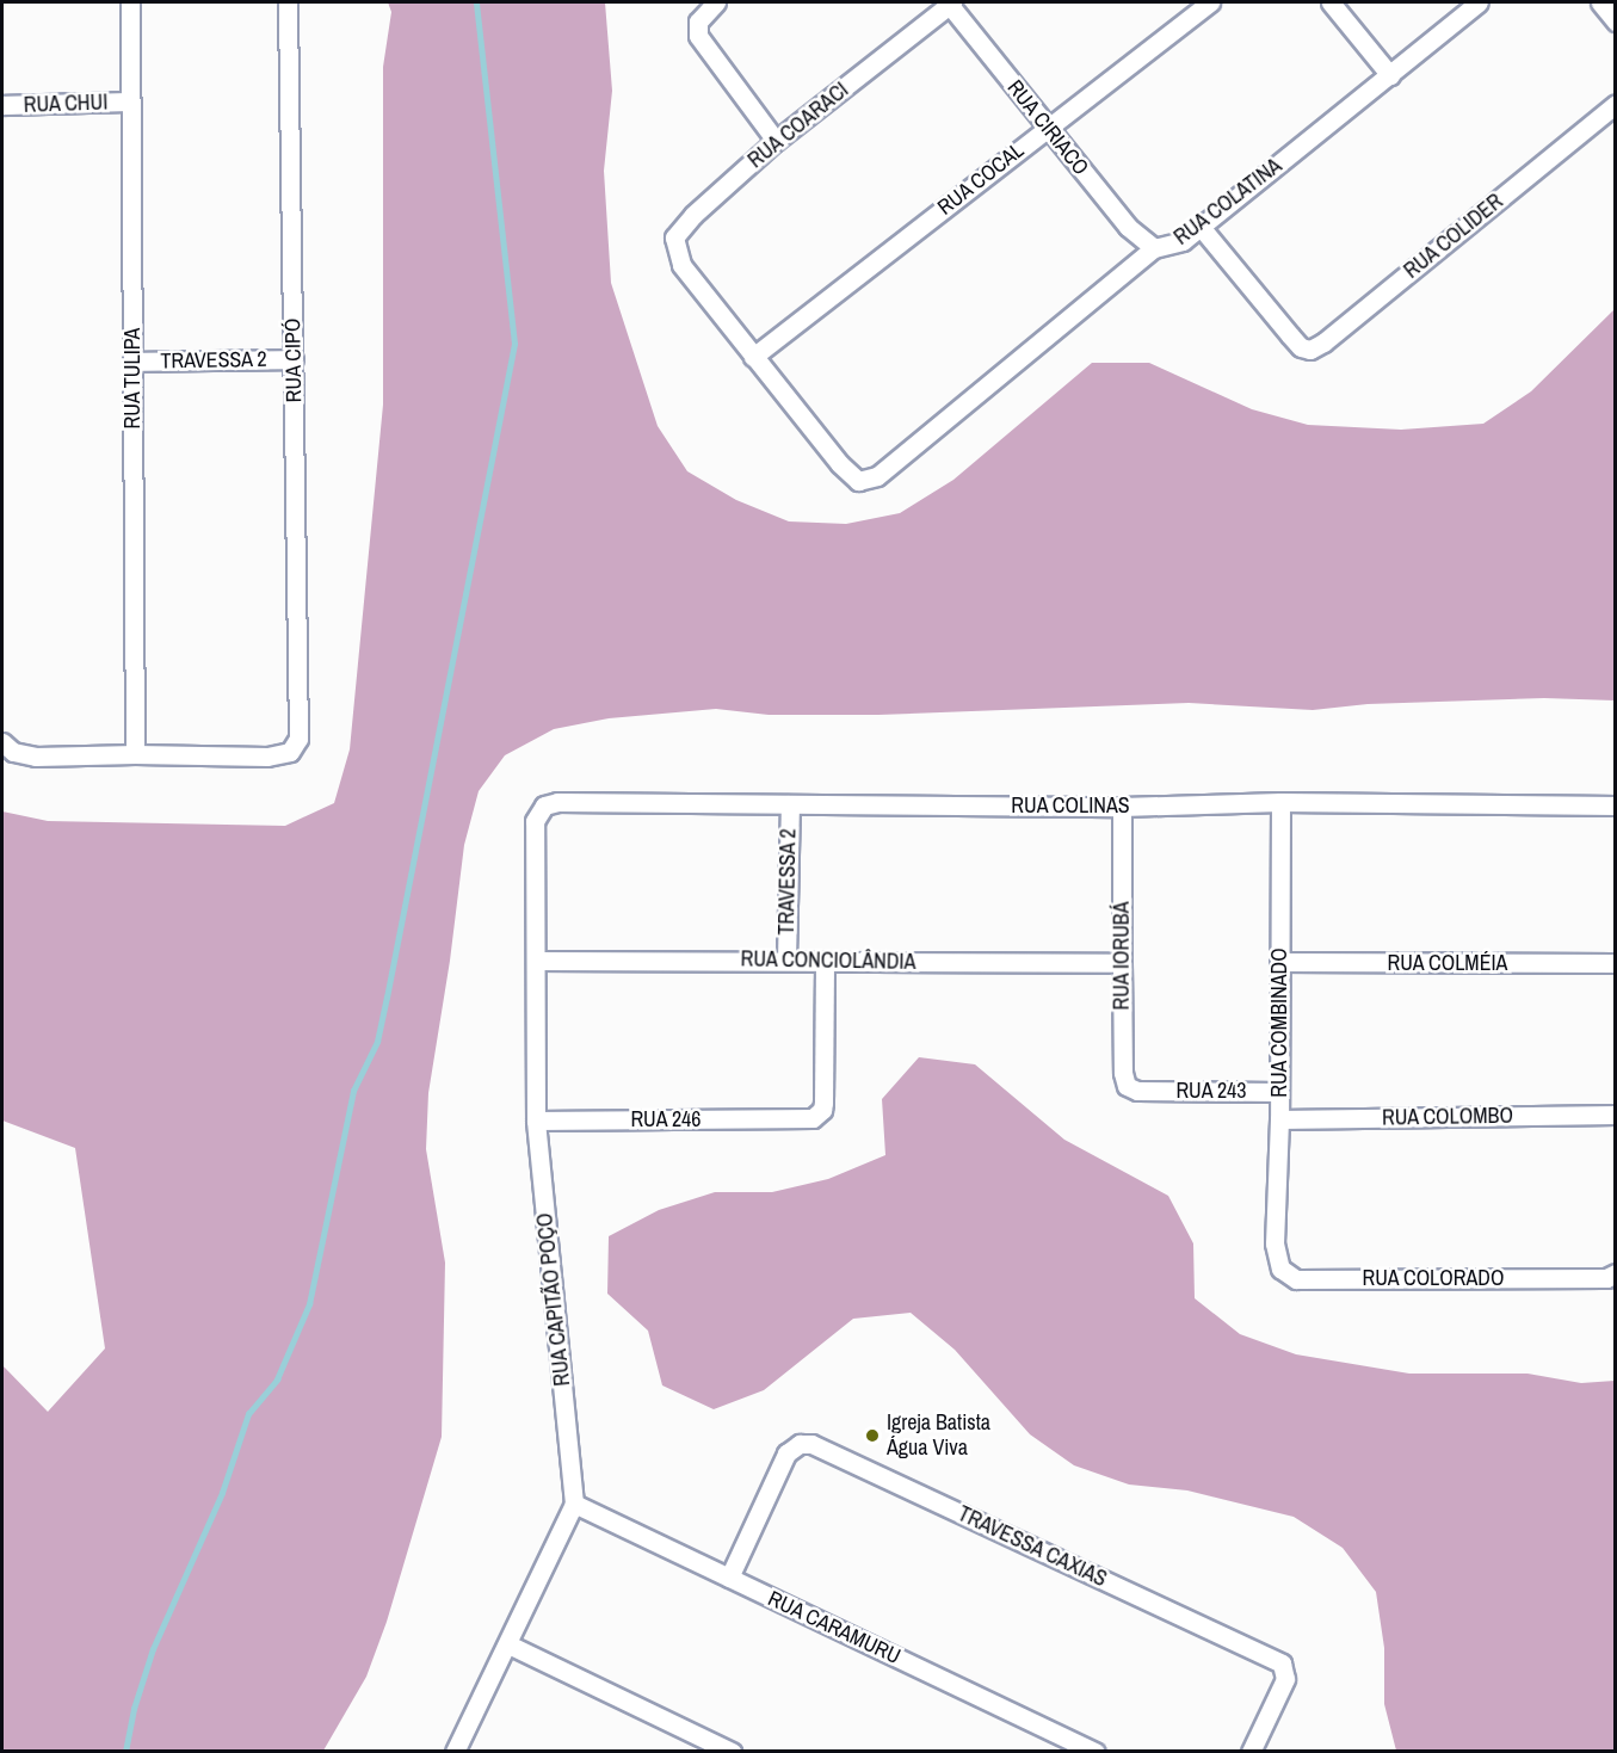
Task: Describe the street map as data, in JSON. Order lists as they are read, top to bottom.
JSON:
{
  "streets": {
    "street": [
      "RUA CHUI",
      "RUA COARACI",
      "RUA CIRIACO",
      "RUA COCAL",
      "RUA COLATINA",
      "RUA COLIDER",
      "TRAVESSA 2",
      "RUA CIPÓ",
      "RUA TULIPA",
      "RUA COLINAS",
      "RUA IORUBÁ",
      "RUA CONCIOLÂNDIA",
      "RUA COLMÉIA",
      "RUA COMBINADO",
      "RUA 243",
      "RUA COLOMBO",
      "RUA 246",
      "RUA COLORADO",
      "RUA CAPITÃO POÇO",
      "TRAVESSA CAXIAS",
      "RUA CARAMURU"
    ]
  },
  "crossings": [
    ["RUA CHUI", "RUA TULIPA"],
    ["RUA COARACI", "RUA CIRIACO"],
    ["RUA COARACI", "RUA COCAL"],
    ["RUA COARACI", "RUA COLATINA"],
    ["RUA CIRIACO", "RUA COCAL"],
    ["RUA CIRIACO", "RUA COLATINA"],
    ["RUA COCAL", "RUA COLATINA"],
    ["RUA COLATINA", "RUA COLIDER"],
    ["TRAVESSA 2", "RUA CIPÓ"],
    ["TRAVESSA 2", "RUA TULIPA"],
    ["TRAVESSA 2", "RUA COLINAS"],
    ["TRAVESSA 2", "RUA CONCIOLÂNDIA"],
    ["RUA CIPÓ", "RUA TULIPA"],
    ["RUA COLINAS", "RUA IORUBÁ"],
    ["RUA COLINAS", "RUA COMBINADO"],
    ["RUA COLINAS", "RUA CAPITÃO POÇO"],
    ["RUA IORUBÁ", "RUA CONCIOLÂNDIA"],
    ["RUA IORUBÁ", "RUA 243"],
    ["RUA CONCIOLÂNDIA", "RUA 246"],
    ["RUA CONCIOLÂNDIA", "RUA CAPITÃO POÇO"],
    ["RUA COLMÉIA", "RUA COMBINADO"],
    ["RUA COMBINADO", "RUA 243"],
    ["RUA COMBINADO", "RUA COLOMBO"],
    ["RUA COMBINADO", "RUA COLORADO"],
    ["RUA 246", "RUA CAPITÃO POÇO"],
    ["RUA CAPITÃO POÇO", "RUA CARAMURU"],
    ["TRAVESSA CAXIAS", "RUA CARAMURU"]
  ],
  "places": ["Igreja Batista Água Viva"]
}
